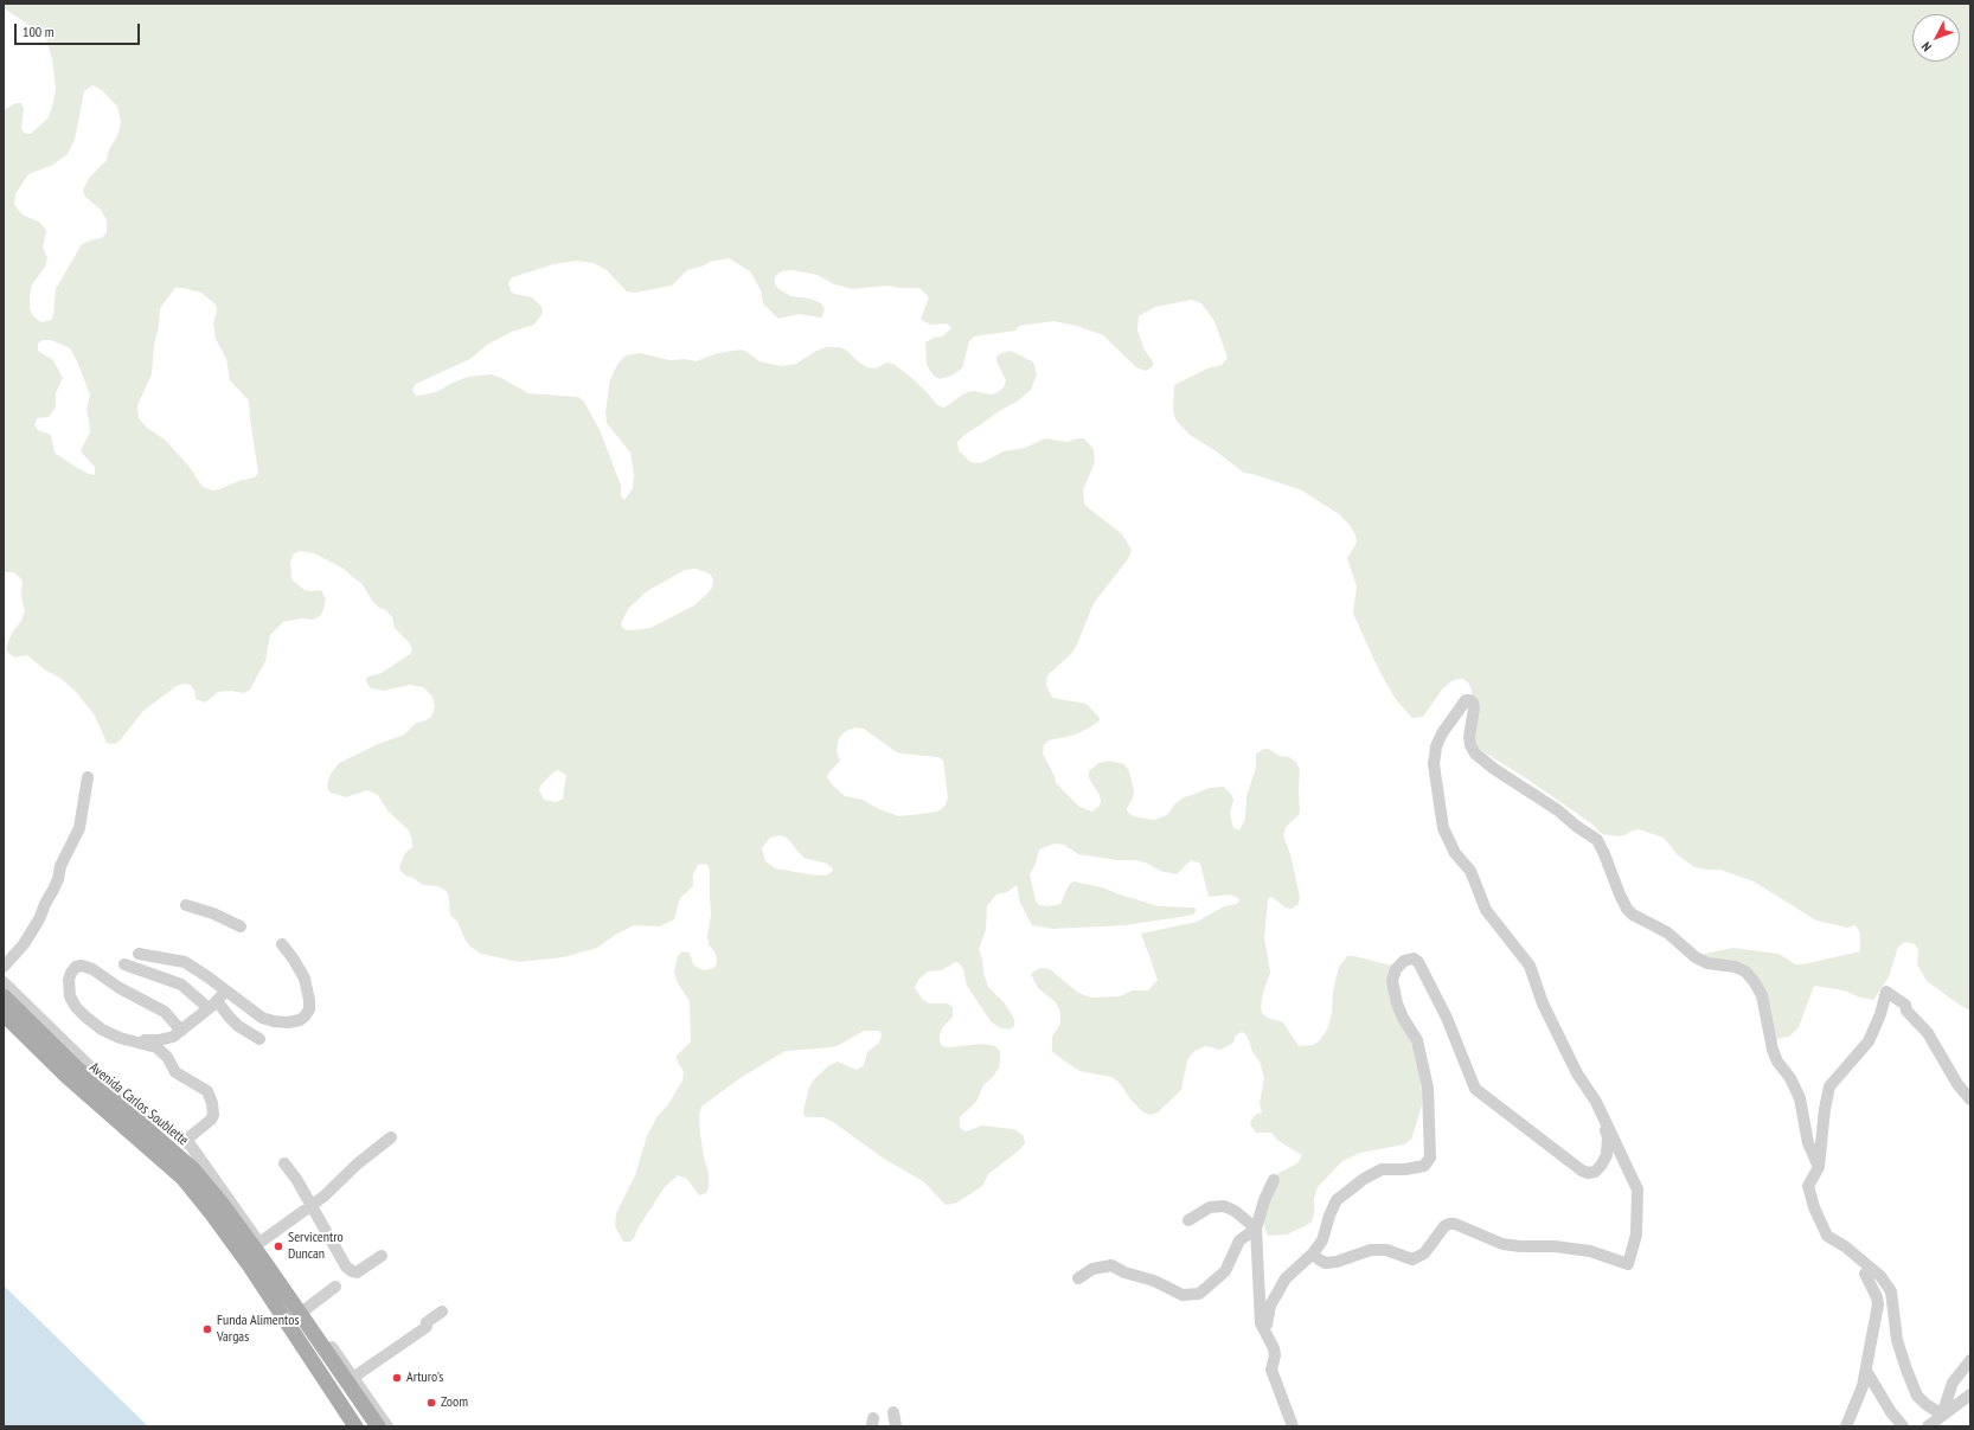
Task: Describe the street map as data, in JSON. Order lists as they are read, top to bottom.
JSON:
{
  "streets": {
    "main road": ["Avenida Carlos Soublette"]
  },
  "places": [
    "Servicentro Duncan",
    "Funda Alimentos Vargas",
    "Arturo's",
    "Zoom"
  ],
  "scale_bar": "100 m",
  "north": "bottom left"
}
